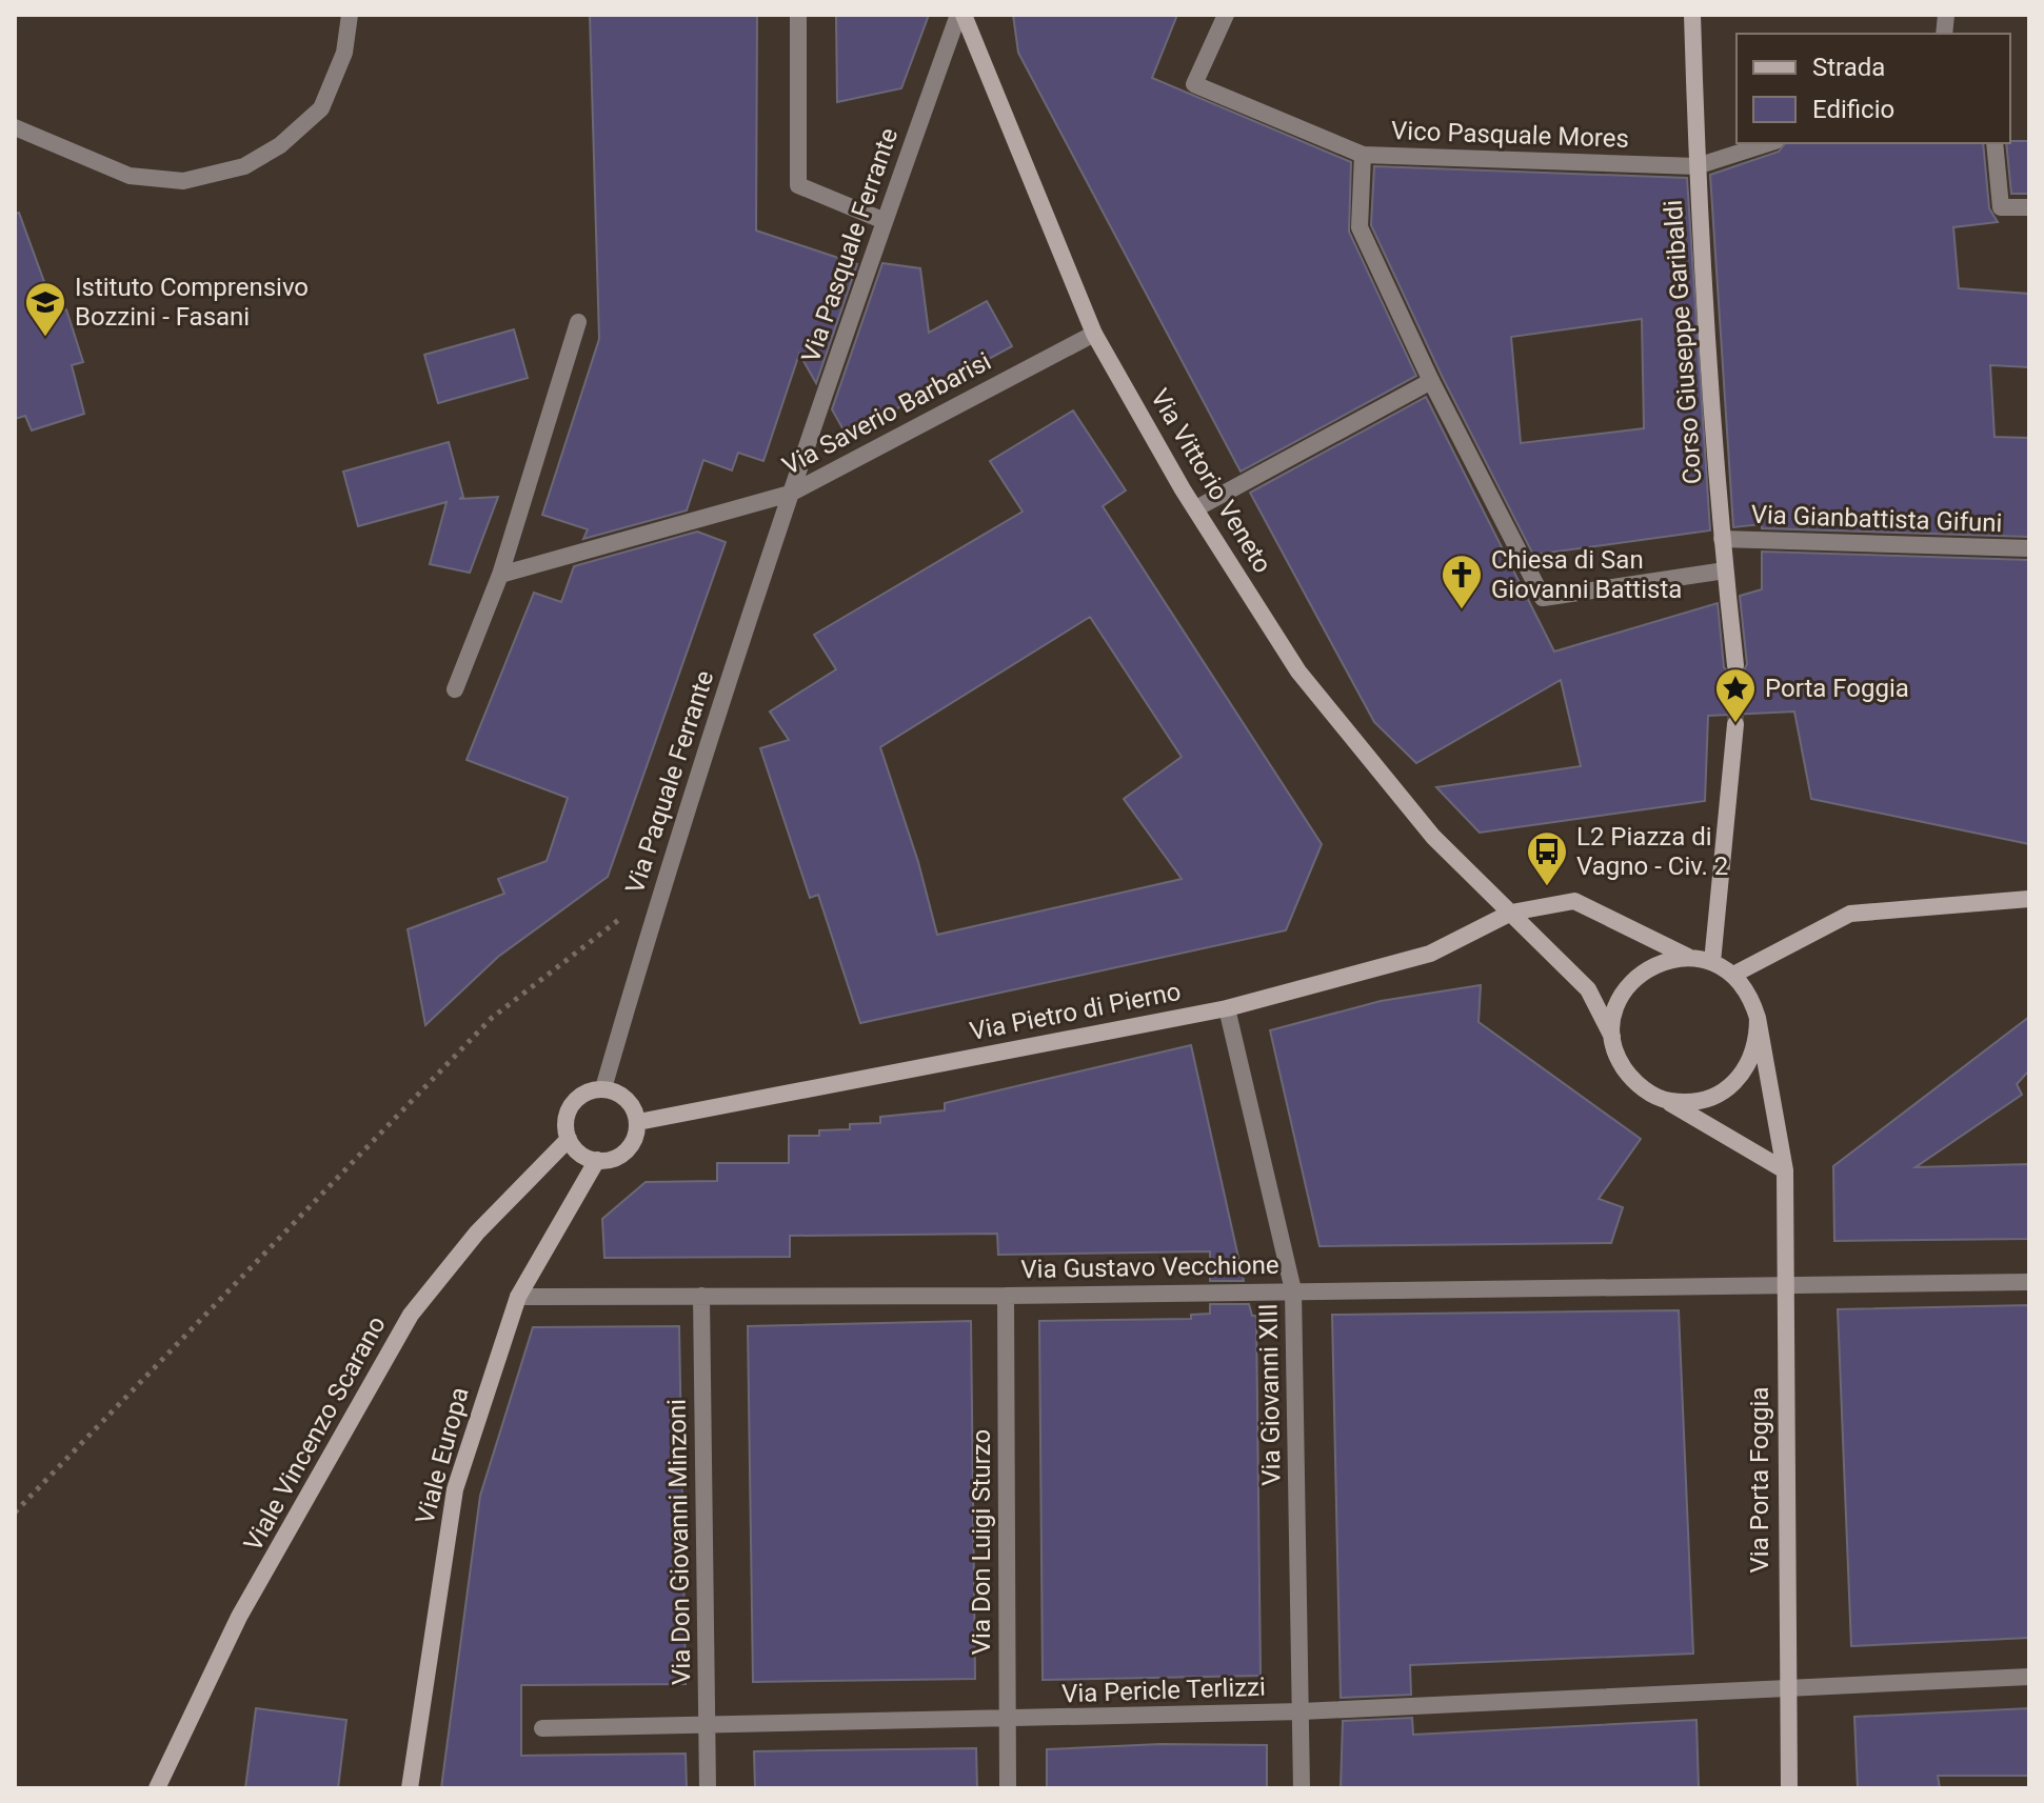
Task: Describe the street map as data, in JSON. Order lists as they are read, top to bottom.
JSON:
{
  "streets": {
    "street": [
      "Vico Pasquale Mores",
      "Via Pasquale Ferrante",
      "Corso Giuseppe Garibaldi",
      "Via Saverio Barbarisi",
      "Via Vittorio Veneto",
      "Via Gianbattista Gifuni",
      "Via Paquale Ferrante",
      "Via Pietro di Pierno",
      "Via Gustavo Vecchione",
      "Via Giovanni XIII",
      "Viale Vincenzo Scarano",
      "Viale Europa",
      "Via Porta Foggia",
      "Via Don Giovanni Minzoni",
      "Via Don Luigi Sturzo",
      "Via Pericle Terlizzi"
    ]
  },
  "crossings": [
    ["Vico Pasquale Mores", "Corso Giuseppe Garibaldi"],
    ["Via Pasquale Ferrante", "Via Saverio Barbarisi"],
    ["Via Pasquale Ferrante", "Via Vittorio Veneto"],
    ["Via Pasquale Ferrante", "Via Paquale Ferrante"],
    ["Corso Giuseppe Garibaldi", "Via Gianbattista Gifuni"],
    ["Via Saverio Barbarisi", "Via Vittorio Veneto"],
    ["Via Saverio Barbarisi", "Via Paquale Ferrante"],
    ["Via Vittorio Veneto", "Via Pietro di Pierno"],
    ["Via Vittorio Veneto", "Via Porta Foggia"],
    ["Via Paquale Ferrante", "Via Pietro di Pierno"],
    ["Via Paquale Ferrante", "Viale Vincenzo Scarano"],
    ["Via Paquale Ferrante", "Viale Europa"],
    ["Via Pietro di Pierno", "Via Giovanni XIII"],
    ["Via Pietro di Pierno", "Viale Vincenzo Scarano"],
    ["Via Pietro di Pierno", "Viale Europa"],
    ["Via Pietro di Pierno", "Via Porta Foggia"],
    ["Via Gustavo Vecchione", "Via Giovanni XIII"],
    ["Via Gustavo Vecchione", "Viale Europa"],
    ["Via Gustavo Vecchione", "Via Porta Foggia"],
    ["Via Gustavo Vecchione", "Via Don Giovanni Minzoni"],
    ["Via Gustavo Vecchione", "Via Don Luigi Sturzo"],
    ["Via Giovanni XIII", "Via Pericle Terlizzi"],
    ["Viale Vincenzo Scarano", "Viale Europa"],
    ["Via Porta Foggia", "Via Pericle Terlizzi"],
    ["Via Don Giovanni Minzoni", "Via Pericle Terlizzi"],
    ["Via Don Luigi Sturzo", "Via Pericle Terlizzi"]
  ],
  "places": {
    "school or university": ["Istituto Comprensivo Bozzini - Fasani"],
    "church": ["Chiesa di San Giovanni Battista"],
    "place": ["Porta Foggia"],
    "bus stop": ["L2 Piazza di Vagno - Civ. 2"]
  },
  "legend": ["Strada", "Edificio"]
}
